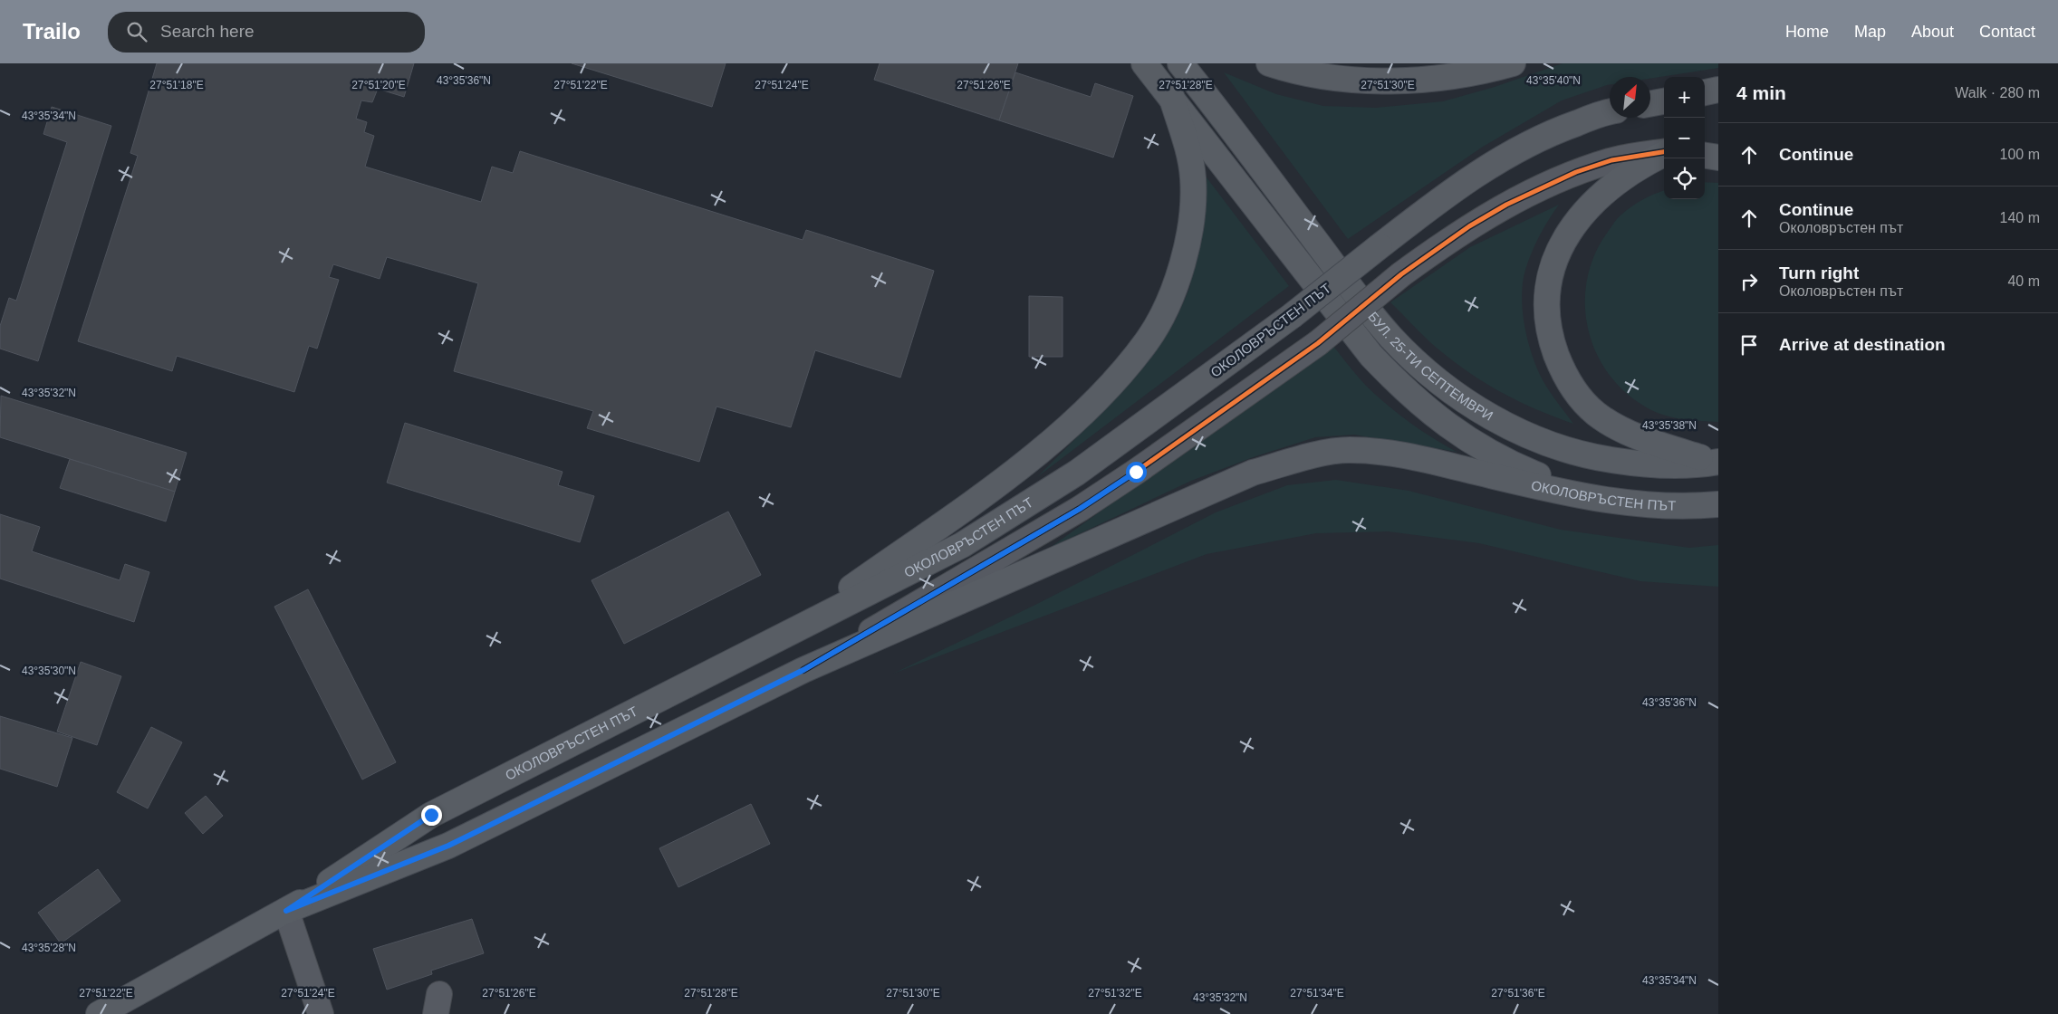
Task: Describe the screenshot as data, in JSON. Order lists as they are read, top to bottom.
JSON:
{
  "streets": {
    "main road": ["ОКОЛОВРЪСТЕН ПЪТ", "БУЛ. 25-ТИ СЕПТЕМВРИ"]
  },
  "crossings": [
    ["ОКОЛОВРЪСТЕН ПЪТ", "БУЛ. 25-ТИ СЕПТЕМВРИ"]
  ],
  "north": "top right",
  "page": {
    "header": "Trailo",
    "search": "Search here",
    "nav": [
      "Home",
      "Map",
      "About",
      "Contact"
    ],
    "heading": ["4 min", "Walk · 280 m"],
    "map_buttons": ["+", "−"],
    "list": [
      ["Continue", "100 m"],
      ["Continue", "Околовръстен път", "140 m"],
      ["Turn right", "Околовръстен път", "40 m"],
      "Arrive at destination"
    ]
  },
  "coordinates": [
    "43°35'36\"N",
    "43°35'40\"N",
    "27°51'18\"E",
    "27°51'20\"E",
    "27°51'22\"E",
    "27°51'24\"E",
    "27°51'26\"E",
    "27°51'28\"E",
    "27°51'30\"E",
    "43°35'34\"N",
    "43°35'32\"N",
    "43°35'38\"N",
    "43°35'30\"N",
    "43°35'28\"N",
    "27°51'32\"E",
    "27°51'34\"E",
    "27°51'36\"E"
  ]
}
